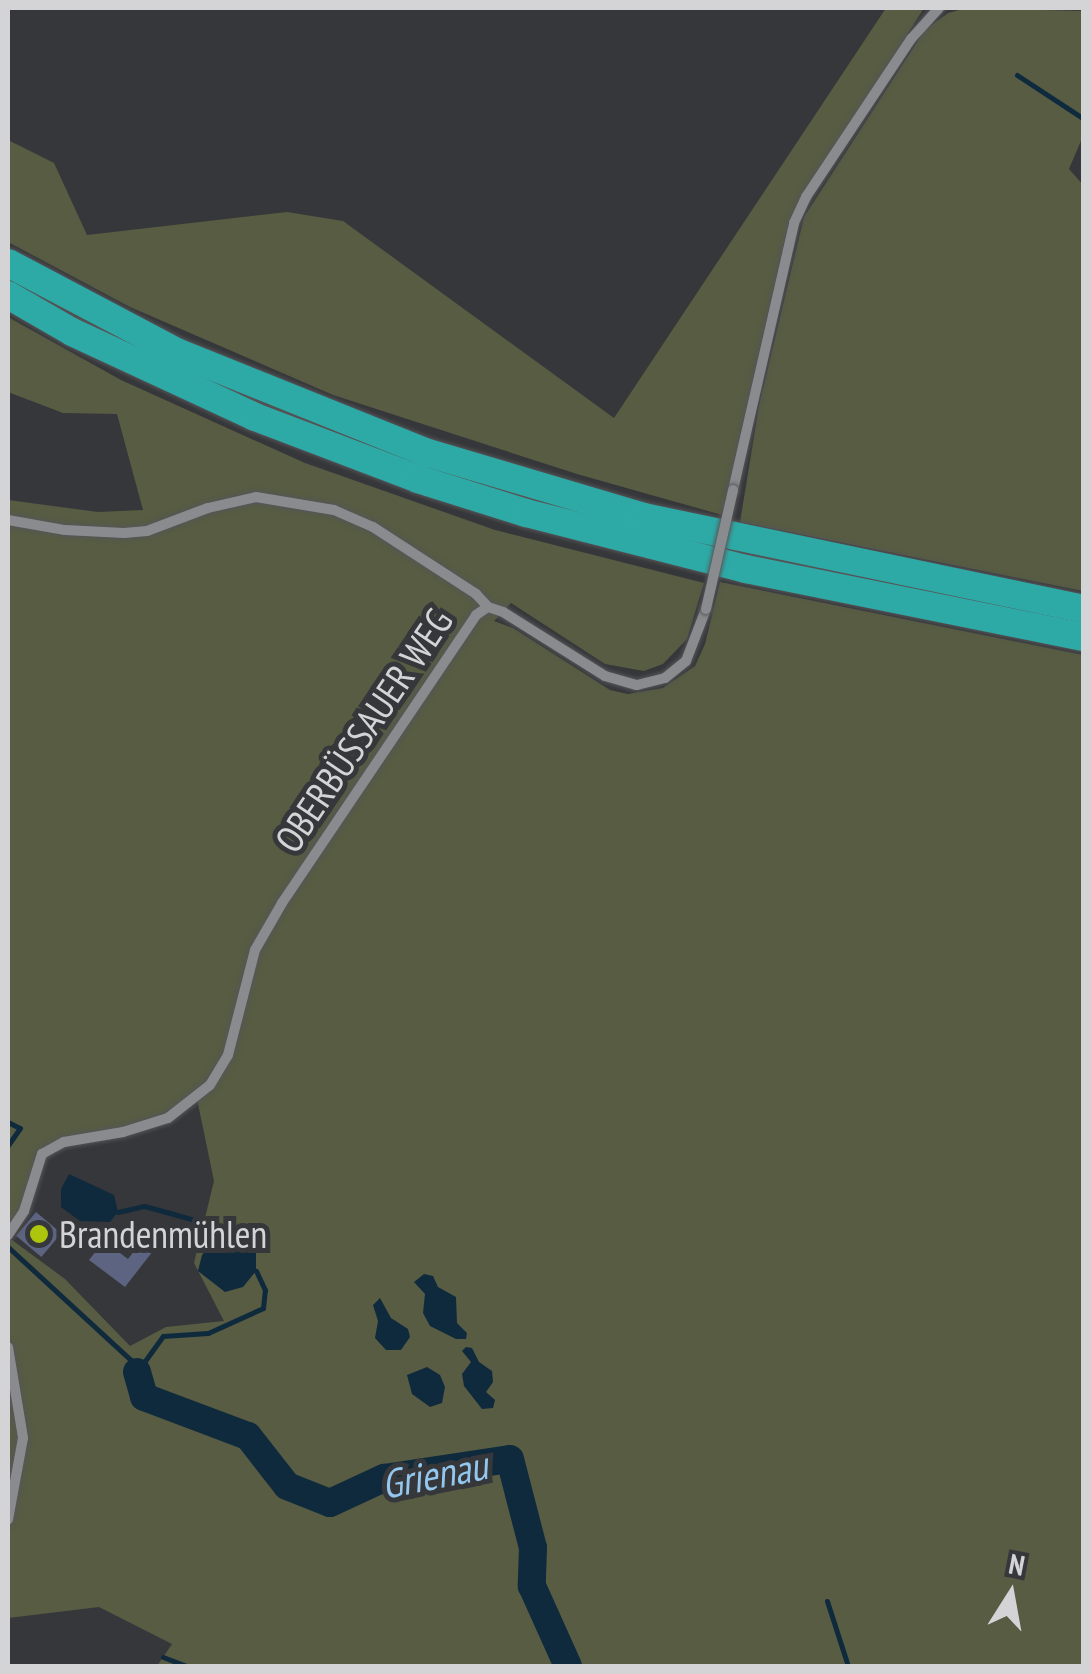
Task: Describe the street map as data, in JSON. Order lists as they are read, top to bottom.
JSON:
{
  "streets": {
    "street": ["OBERBÜSSAUER WEG"]
  },
  "water": ["Grienau"],
  "places": ["Brandenmühlen"],
  "north": "top"
}
